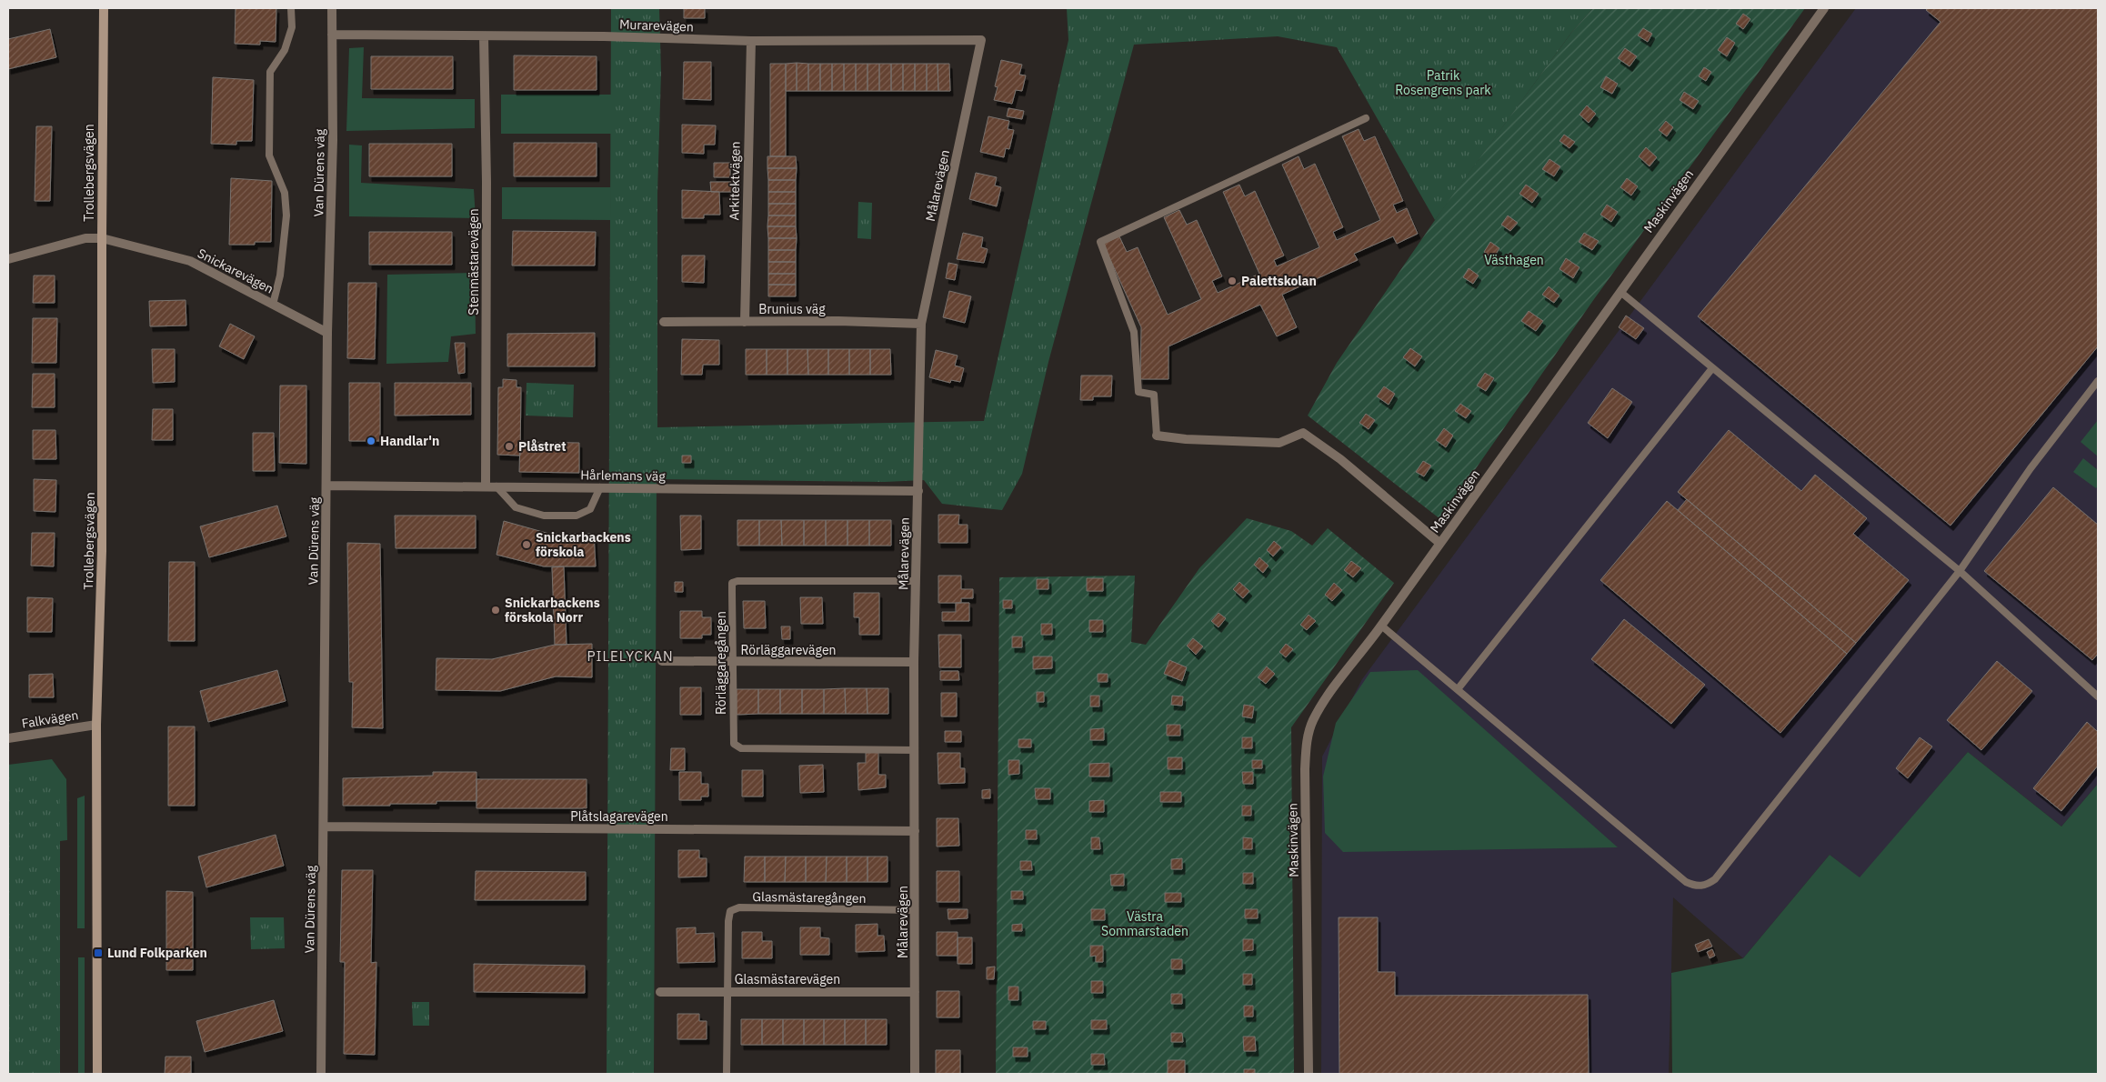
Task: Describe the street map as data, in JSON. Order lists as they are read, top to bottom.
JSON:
{
  "streets": {
    "street": [
      "Murarevägen",
      "Trollebergsvägen",
      "Van Dürens väg",
      "Arkitektvägen",
      "Målarevägen",
      "Maskinvägen",
      "Stenmästarevägen",
      "Snickarevägen",
      "Brunius väg",
      "Hårlemans väg",
      "Rörläggarevägen",
      "Falkvägen",
      "Plåtslagarevägen",
      "Glasmästarevägen"
    ],
    "lane": ["Rörläggaregången", "Glasmästaregången"]
  },
  "crossings": [
    ["Murarevägen", "Van Dürens väg"],
    ["Murarevägen", "Arkitektvägen"],
    ["Murarevägen", "Målarevägen"],
    ["Murarevägen", "Stenmästarevägen"],
    ["Trollebergsvägen", "Snickarevägen"],
    ["Trollebergsvägen", "Falkvägen"],
    ["Van Dürens väg", "Snickarevägen"],
    ["Van Dürens väg", "Hårlemans väg"],
    ["Van Dürens väg", "Plåtslagarevägen"],
    ["Arkitektvägen", "Brunius väg"],
    ["Målarevägen", "Brunius väg"],
    ["Målarevägen", "Hårlemans väg"],
    ["Målarevägen", "Rörläggarevägen"],
    ["Målarevägen", "Rörläggaregången"],
    ["Målarevägen", "Plåtslagarevägen"],
    ["Målarevägen", "Glasmästaregången"],
    ["Målarevägen", "Glasmästarevägen"],
    ["Stenmästarevägen", "Hårlemans väg"],
    ["Rörläggarevägen", "Rörläggaregången"],
    ["Glasmästaregången", "Glasmästarevägen"]
  ],
  "districts": ["PILELYCKAN"],
  "parks": ["Patrik Rosengrens park", "Västhagen", "Västra Sommarstaden"],
  "places": {
    "other": [
      "Palettskolan",
      "Handlar'n",
      "Plåstret",
      "Snickarbackens förskola",
      "Snickarbackens förskola Norr"
    ],
    "transit": ["Lund Folkparken"]
  }
}
